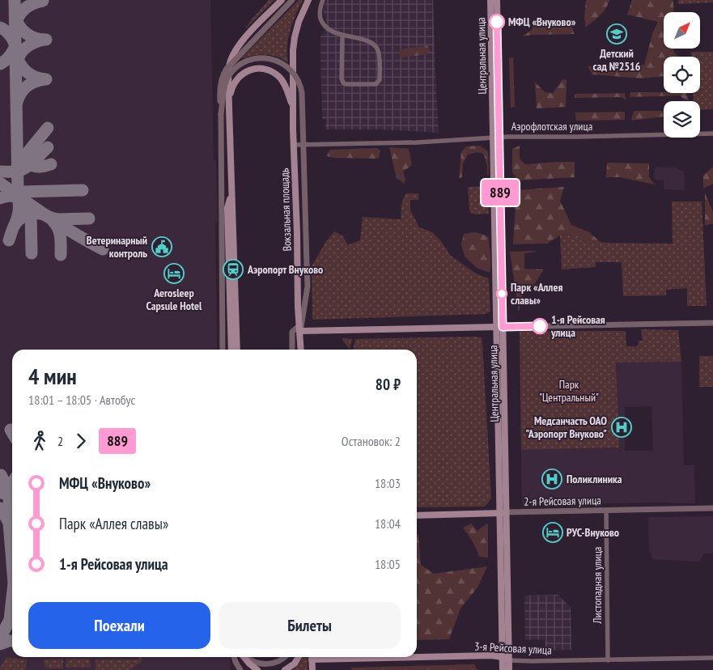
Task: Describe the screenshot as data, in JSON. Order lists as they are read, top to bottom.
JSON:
{
  "streets": {
    "main road": [
      "Центральная улица",
      "Вокзальная площадь",
      "2-я Рейсовая улица",
      "3-я Рейсовая улица"
    ],
    "street": ["Аэрофлотская улица", "Листопадная улица"]
  },
  "crossings": [
    ["Центральная улица", "Аэрофлотская улица"],
    ["Центральная улица", "2-я Рейсовая улица"],
    ["Центральная улица", "3-я Рейсовая улица"],
    ["Аэрофлотская улица", "Вокзальная площадь"],
    ["2-я Рейсовая улица", "Листопадная улица"],
    ["Листопадная улица", "3-я Рейсовая улица"]
  ],
  "parks": ["Парк \"Центральный\""],
  "places": {
    "other": ["МФЦ «Внуково»", "Парк «Аллея славы»", "1-я Рейсовая улица"],
    "school or university": ["Детский сад №2516"],
    "public building": ["Ветеринарный контроль"],
    "station": ["Аэропорт Внуково"],
    "hotel": ["Aerosleep Capsule Hotel", "РУС-Внуково"],
    "hospital": ["Медсанчасть ОАО \"Аэропорт Внуково\"", "Поликлиника"]
  },
  "lines": ["bus line 889"],
  "north": "top right",
  "page": {
    "on_map": "889",
    "heading": ["4 мин", "18:01 – 18:05 · Автобус", "80 ₽"],
    "legs": ["2", "889", "Остановок: 2"],
    "list": [
      {
        "name": "МФЦ «Внуково»",
        "value": "18:03"
      },
      {
        "name": "Парк «Аллея славы»",
        "value": "18:04"
      },
      {
        "name": "1-я Рейсовая улица",
        "value": "18:05"
      }
    ],
    "buttons": ["Поехали", "Билеты"]
  }
}
